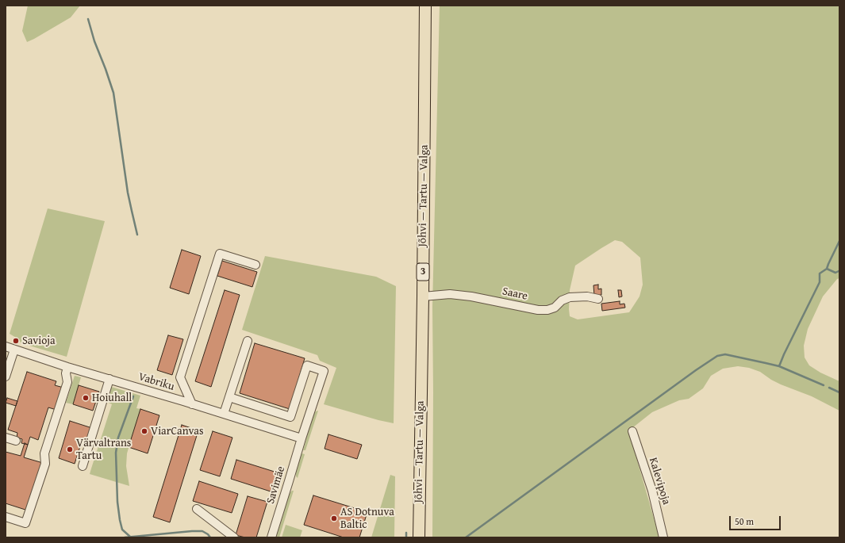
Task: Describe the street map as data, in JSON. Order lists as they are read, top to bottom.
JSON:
{
  "streets": {
    "highway": ["Jõhvi — Tartu — Valga", "3"],
    "street": [
      "Saare",
      "Vabriku",
      "Kalevipoja",
      "Savimäe"
    ]
  },
  "crossings": [
    ["Jõhvi — Tartu — Valga", "Saare"],
    ["Vabriku", "Savimäe"]
  ],
  "places": [
    "Savioja",
    "Hoiuhall",
    "ViarCanvas",
    "Värvaltrans Tartu",
    "AS Dotnuva Baltic"
  ],
  "scale_bar": "50 m"
}
